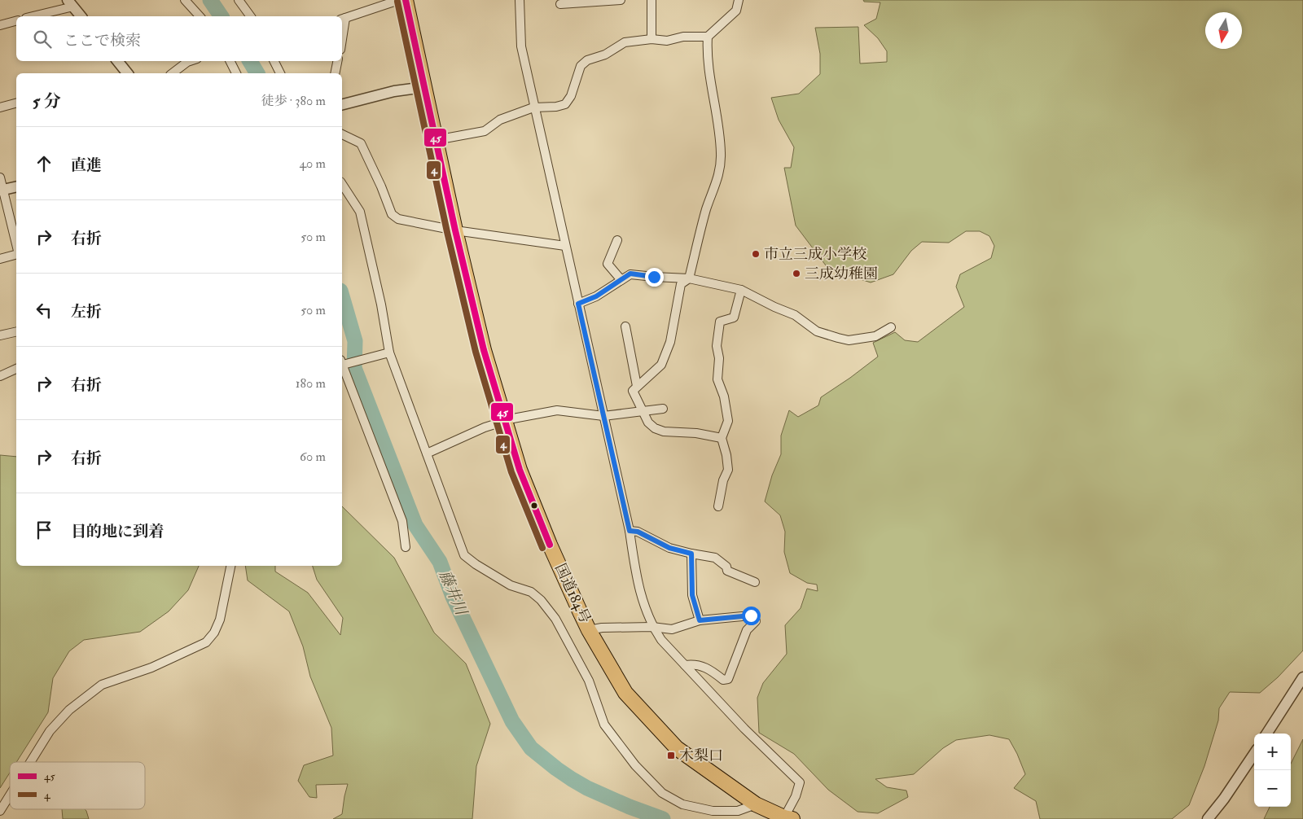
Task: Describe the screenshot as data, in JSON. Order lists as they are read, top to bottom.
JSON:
{
  "streets": {
    "highway": ["国道184号"]
  },
  "water": ["藤井川"],
  "places": {
    "other": ["市立三成小学校", "三成幼稚園"],
    "transit": ["木梨口"]
  },
  "lines": ["transit line 45", "transit line 4"],
  "legend": ["45", "4"],
  "north": "bottom",
  "page": {
    "search": "ここで検索",
    "heading": ["5 分", "徒歩 · 380 m"],
    "list": [
      ["直進", "40 m"],
      ["右折", "50 m"],
      ["左折", "50 m"],
      ["右折", "180 m"],
      ["右折", "60 m"],
      "目的地に到着"
    ],
    "map_buttons": ["+", "−"]
  }
}
